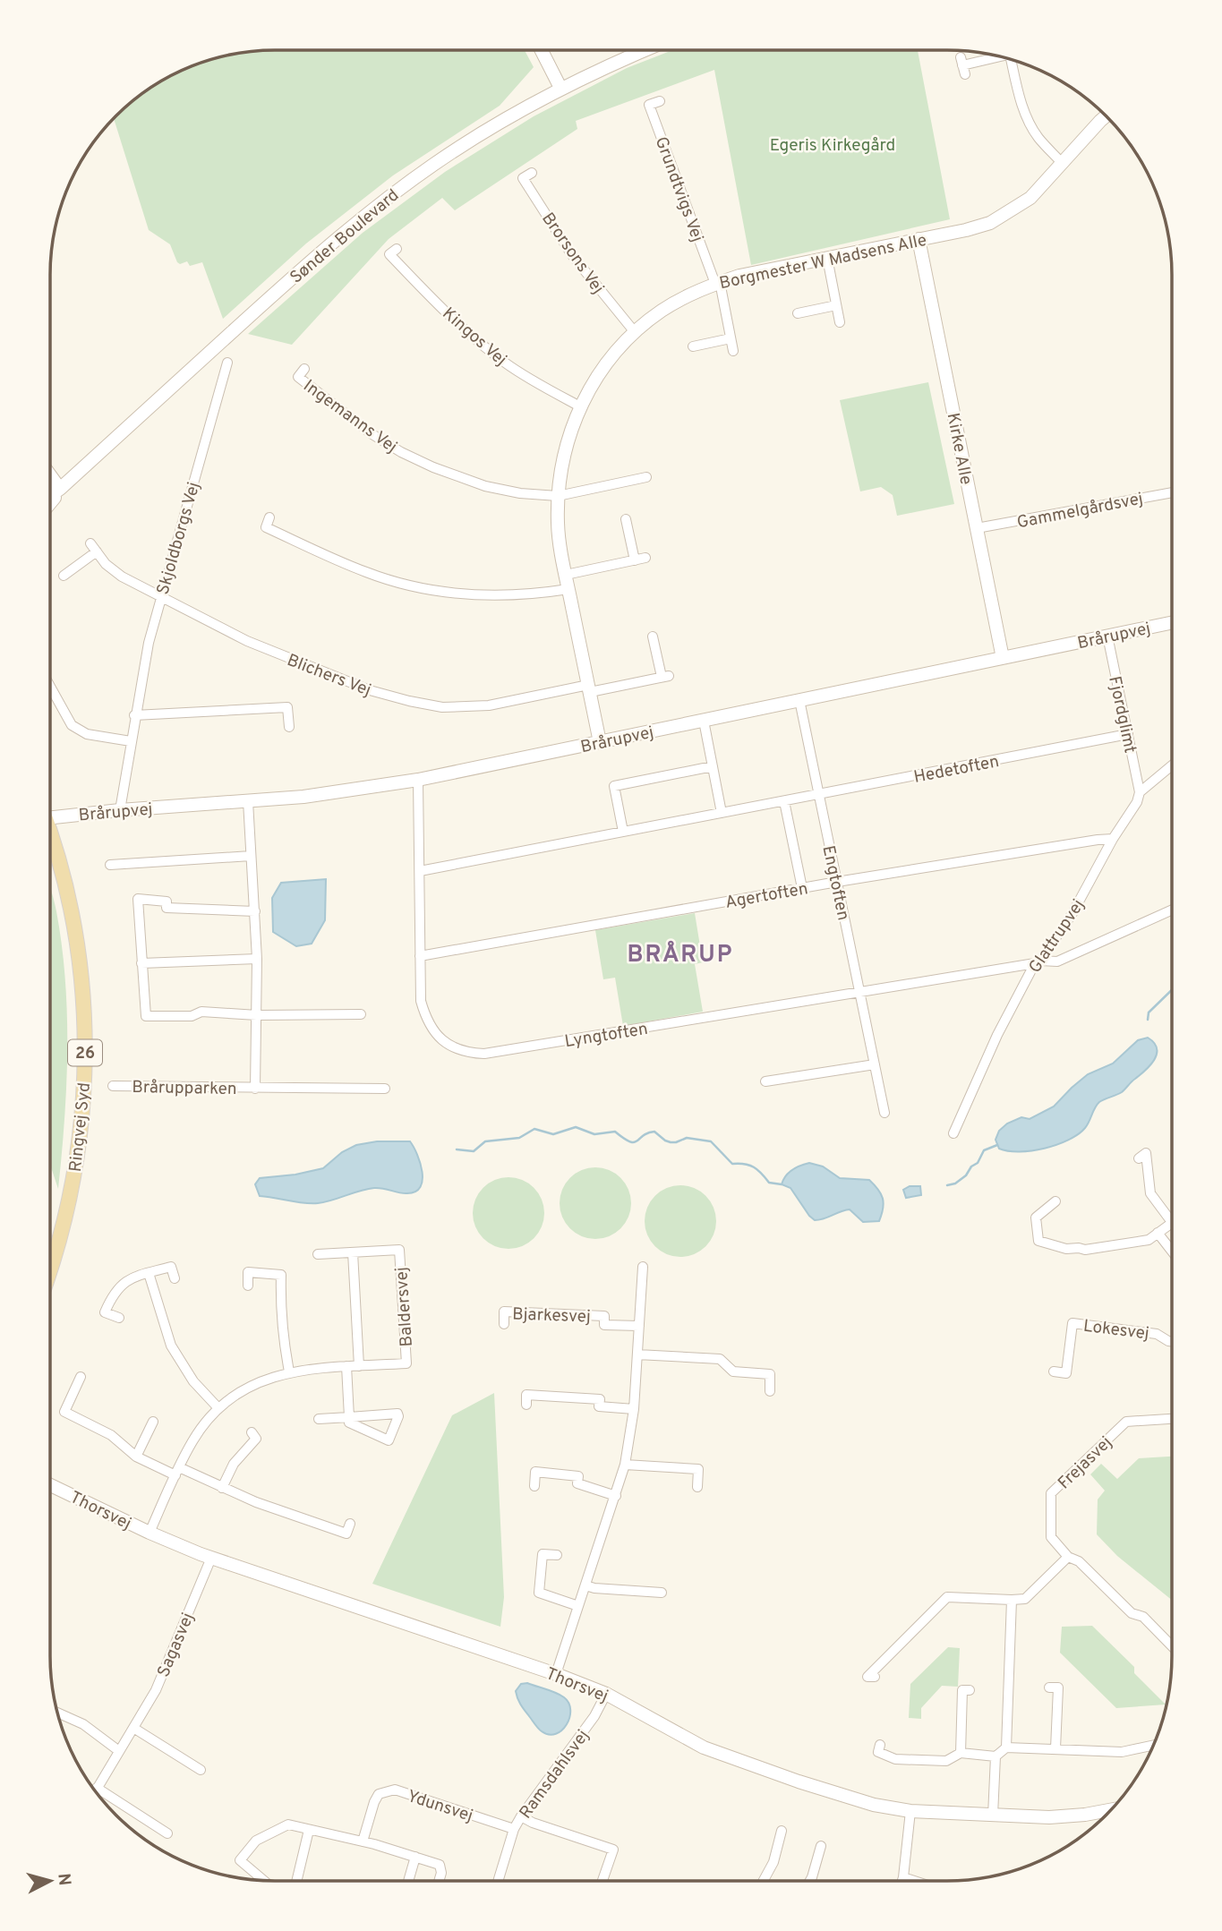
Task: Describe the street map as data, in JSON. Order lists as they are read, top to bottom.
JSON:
{
  "streets": {
    "main road": ["26", "Ringvej Syd"],
    "street": [
      "Grundtvigs Vej",
      "Sønder Boulevard",
      "Brorsons Vej",
      "Borgmester W Madsens Alle",
      "Kingos Vej",
      "Ingemanns Vej",
      "Kirke Alle",
      "Gammelgårdsvej",
      "Skjoldborgs Vej",
      "Brårupvej",
      "Blichers Vej",
      "Fjordglimt",
      "Hedetoften",
      "Engtoften",
      "Agertoften",
      "Glattrupvej",
      "Lyngtoften",
      "Brårupparken",
      "Baldersvej",
      "Bjarkesvej",
      "Lokesvej",
      "Frejasvej",
      "Thorsvej",
      "Sagasvej",
      "Ramsdahlsvej",
      "Ydunsvej"
    ]
  },
  "crossings": [
    ["Grundtvigs Vej", "Borgmester W Madsens Alle"],
    ["Brorsons Vej", "Borgmester W Madsens Alle"],
    ["Borgmester W Madsens Alle", "Kingos Vej"],
    ["Borgmester W Madsens Alle", "Ingemanns Vej"],
    ["Borgmester W Madsens Alle", "Kirke Alle"],
    ["Borgmester W Madsens Alle", "Brårupvej"],
    ["Borgmester W Madsens Alle", "Blichers Vej"],
    ["Kirke Alle", "Gammelgårdsvej"],
    ["Kirke Alle", "Brårupvej"],
    ["Skjoldborgs Vej", "Brårupvej"],
    ["Skjoldborgs Vej", "Blichers Vej"],
    ["Brårupvej", "Fjordglimt"],
    ["Brårupvej", "Engtoften"],
    ["Brårupvej", "Lyngtoften"],
    ["Brårupvej", "Brårupparken"],
    ["Fjordglimt", "Hedetoften"],
    ["Fjordglimt", "Glattrupvej"],
    ["Hedetoften", "Engtoften"],
    ["Hedetoften", "Lyngtoften"],
    ["Engtoften", "Agertoften"],
    ["Engtoften", "Lyngtoften"],
    ["Agertoften", "Glattrupvej"],
    ["Agertoften", "Lyngtoften"],
    ["Glattrupvej", "Lyngtoften"],
    ["Baldersvej", "Thorsvej"],
    ["Thorsvej", "Sagasvej"],
    ["Thorsvej", "Ramsdahlsvej"],
    ["Ramsdahlsvej", "Ydunsvej"]
  ],
  "districts": ["BRÅRUP"],
  "parks": ["Egeris Kirkegård"],
  "north": "right"
}
